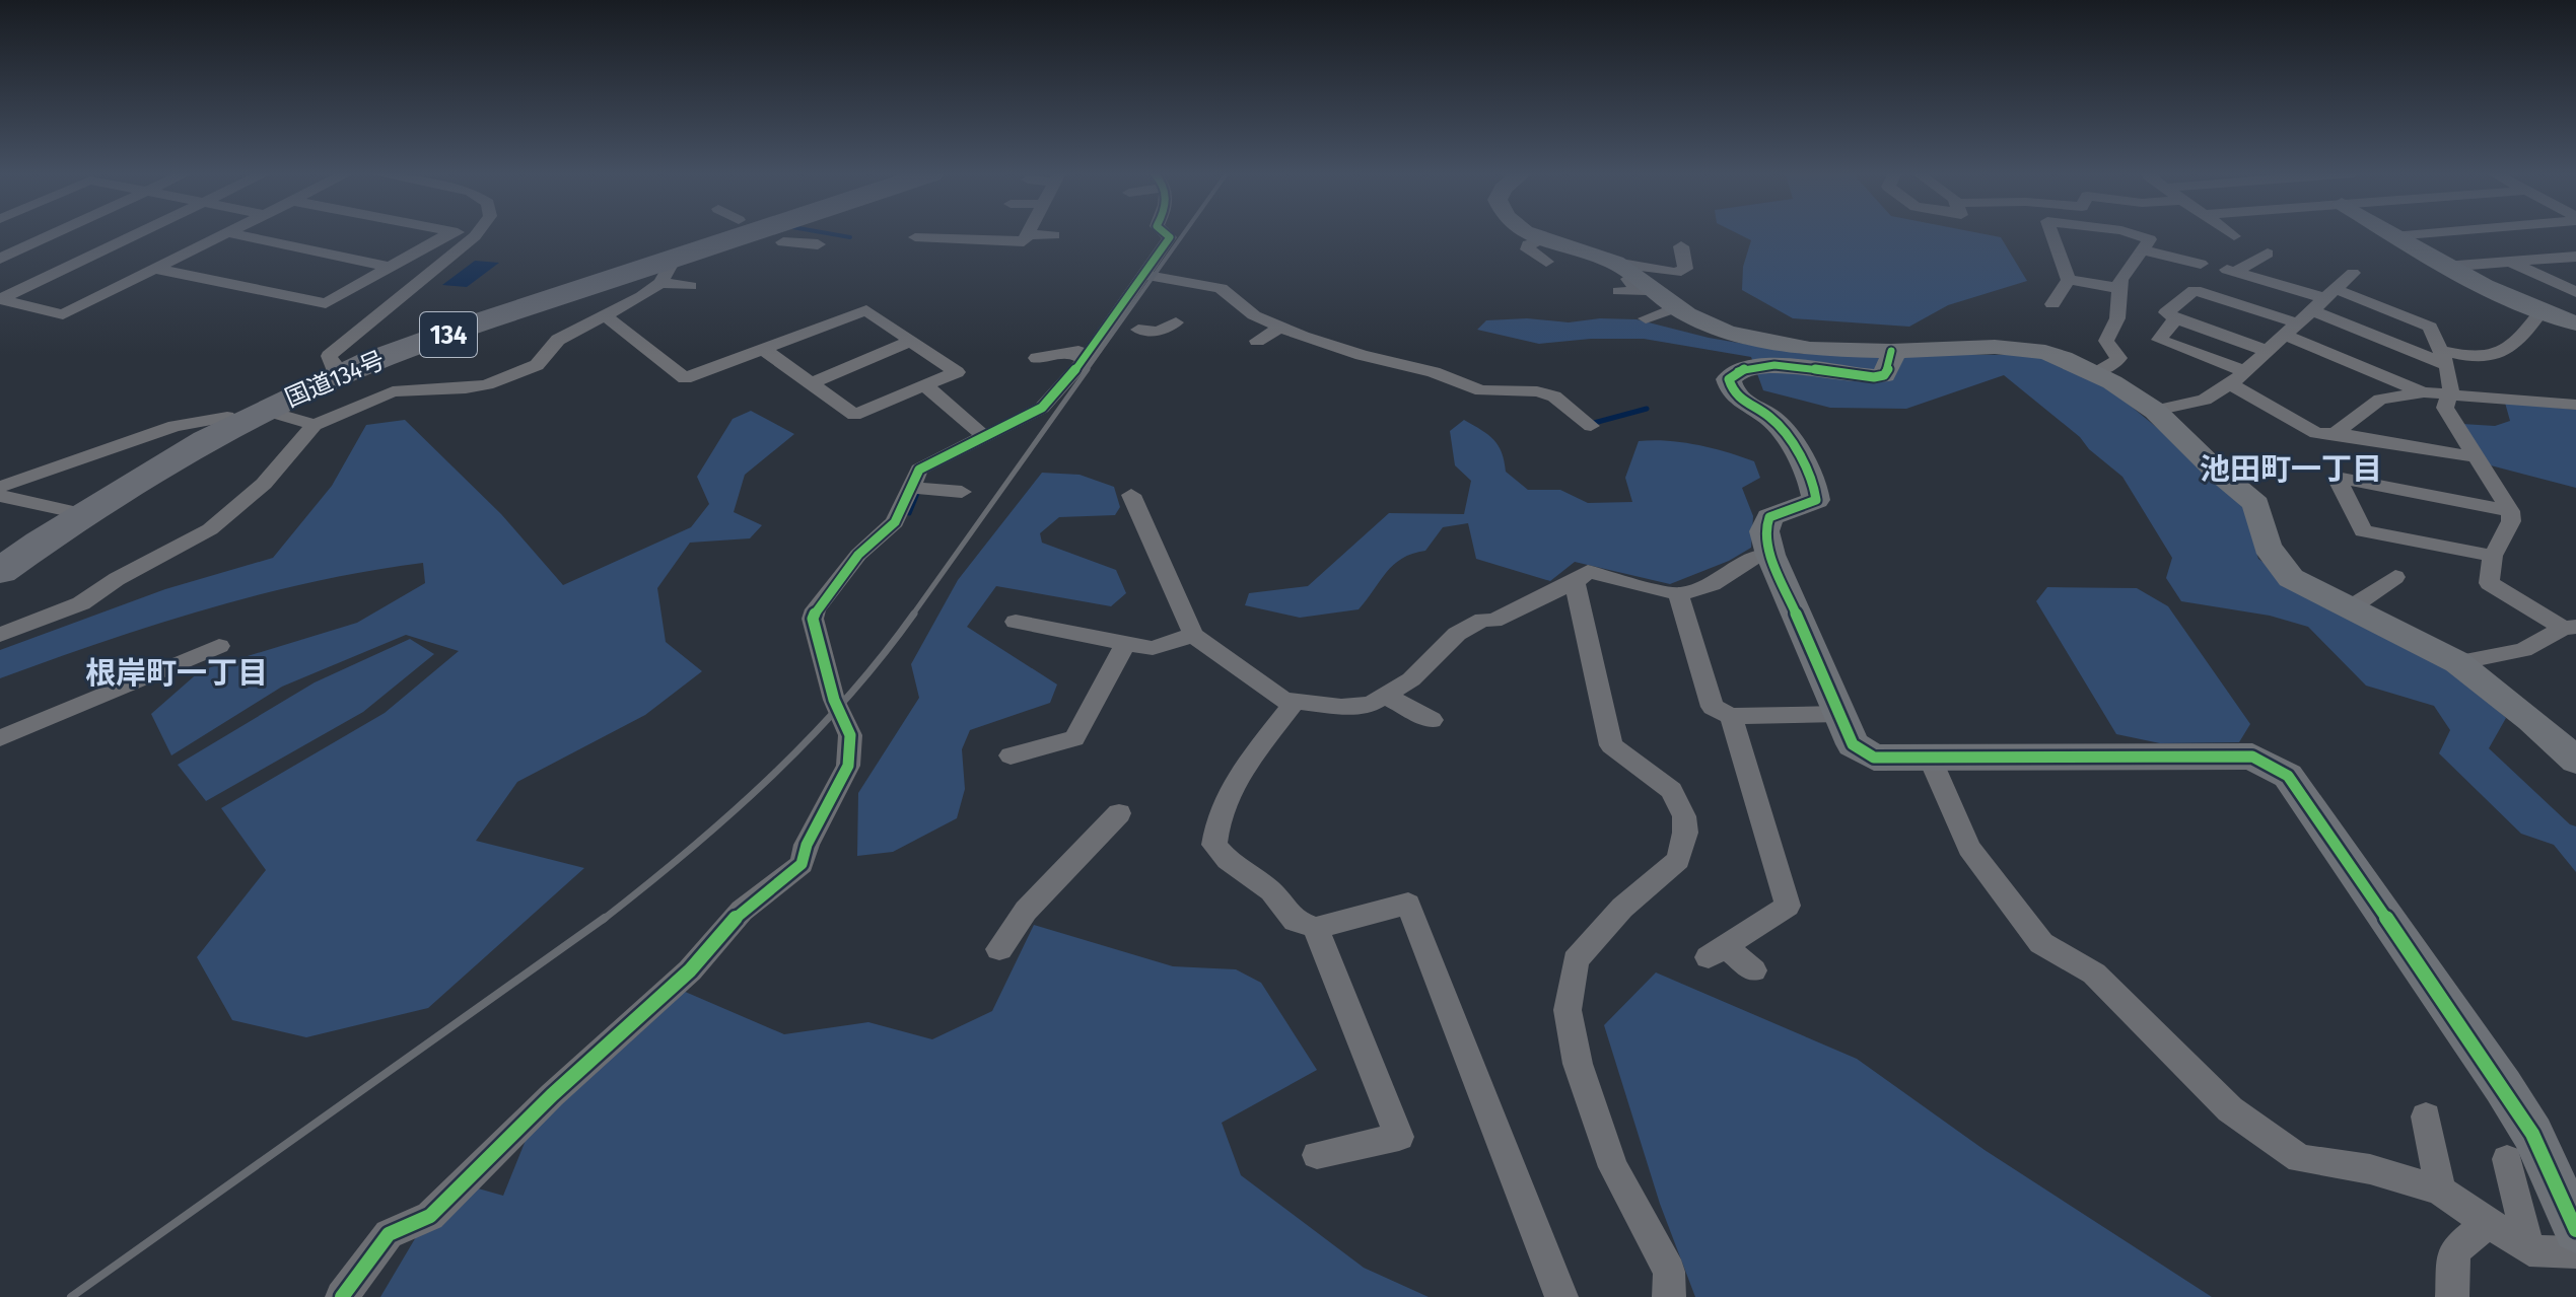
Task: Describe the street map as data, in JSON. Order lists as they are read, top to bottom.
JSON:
{
  "streets": {
    "highway": ["134", "国道134号"]
  },
  "districts": ["池田町一丁目", "根岸町一丁目"]
}
